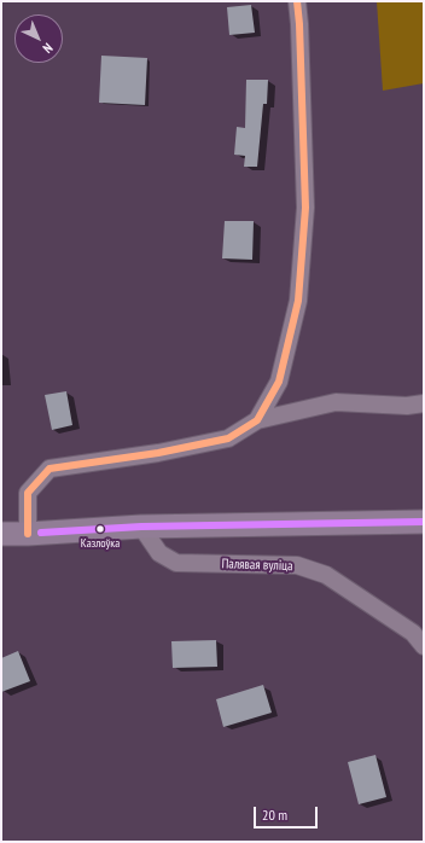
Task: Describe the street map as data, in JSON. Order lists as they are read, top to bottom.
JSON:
{
  "streets": {
    "street": ["Палявая вуліца"]
  },
  "places": ["Казлоўка"],
  "scale_bar": "20 m",
  "north": "bottom right"
}
